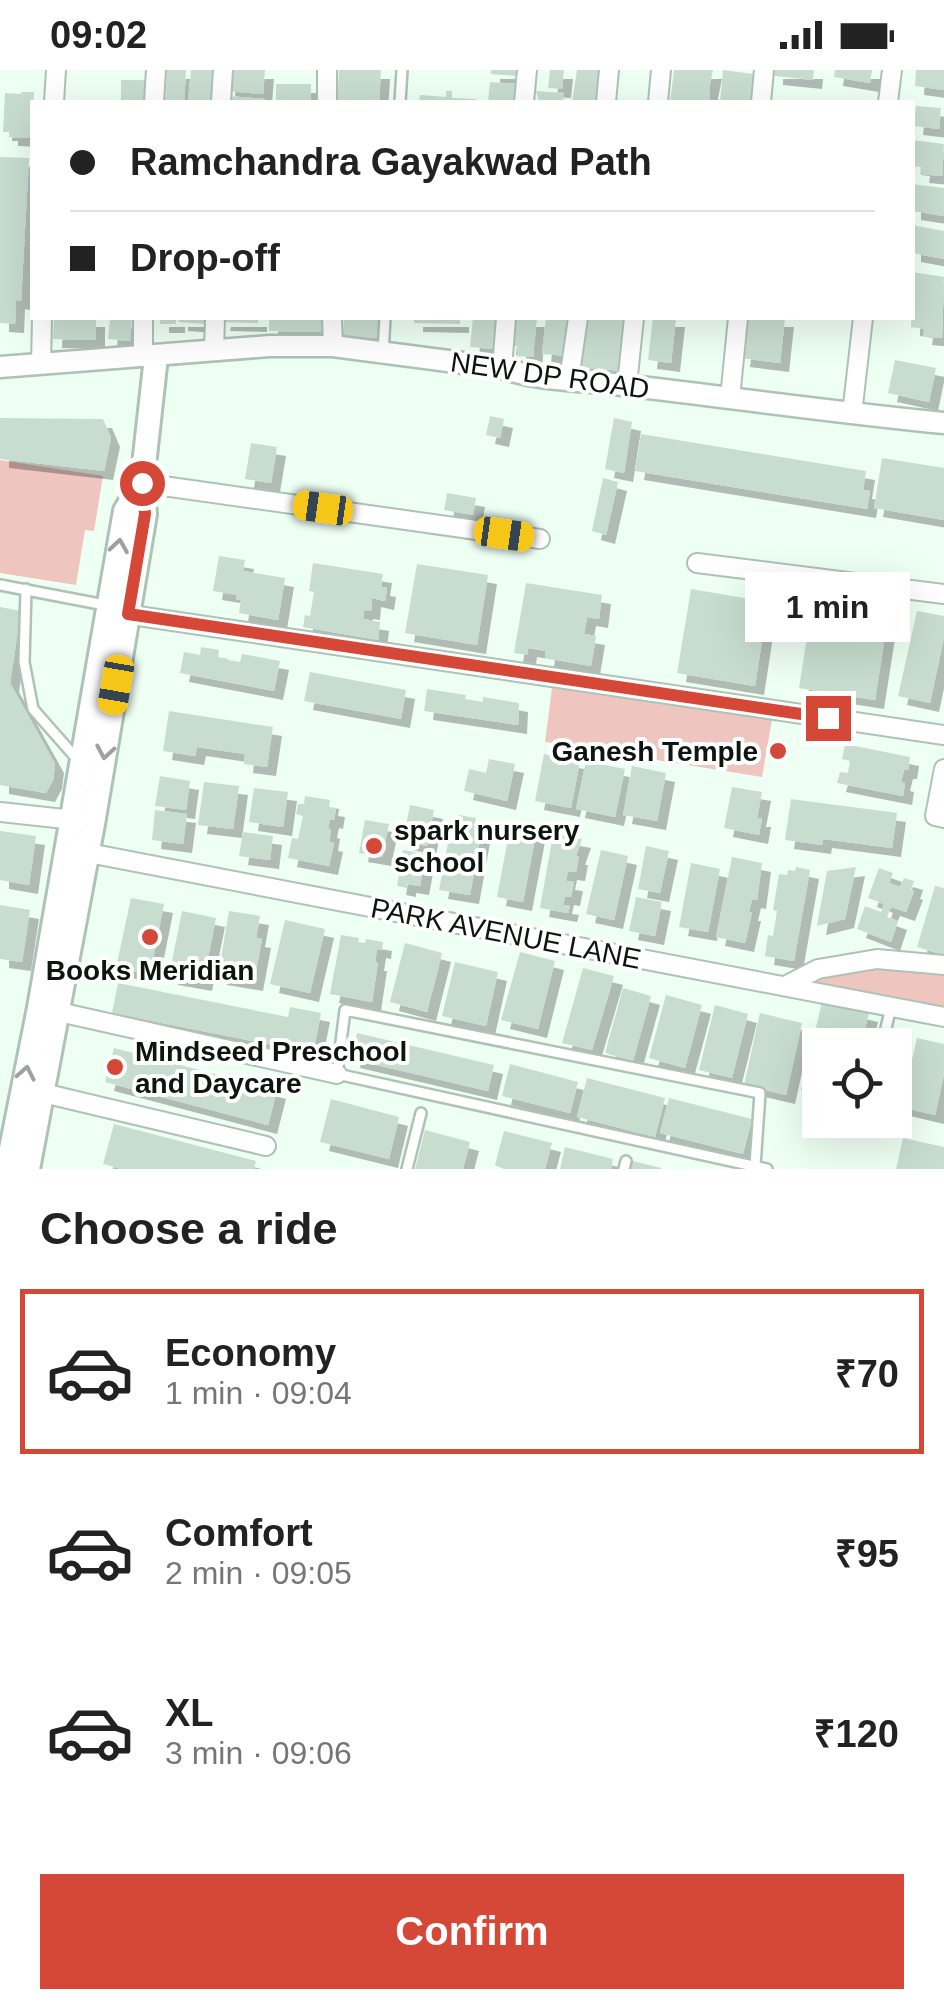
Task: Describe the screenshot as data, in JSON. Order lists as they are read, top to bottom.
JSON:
{
  "streets": {
    "street": ["NEW DP ROAD", "PARK AVENUE LANE"]
  },
  "places": [
    "Ganesh Temple",
    "spark nursery school",
    "Books Meridian",
    "Mindseed Preschool and Daycare"
  ],
  "page": {
    "status": "09:02",
    "banner": ["Ramchandra Gayakwad Path", "Drop-off"],
    "bubble": "1 min",
    "heading": "Choose a ride",
    "list": [
      {
        "name": "Economy",
        "note": "1 min · 09:04",
        "value": "₹70"
      },
      {
        "name": "Comfort",
        "note": "2 min · 09:05",
        "value": "₹95"
      },
      {
        "name": "XL",
        "note": "3 min · 09:06",
        "value": "₹120"
      }
    ],
    "buttons": "Confirm"
  }
}
